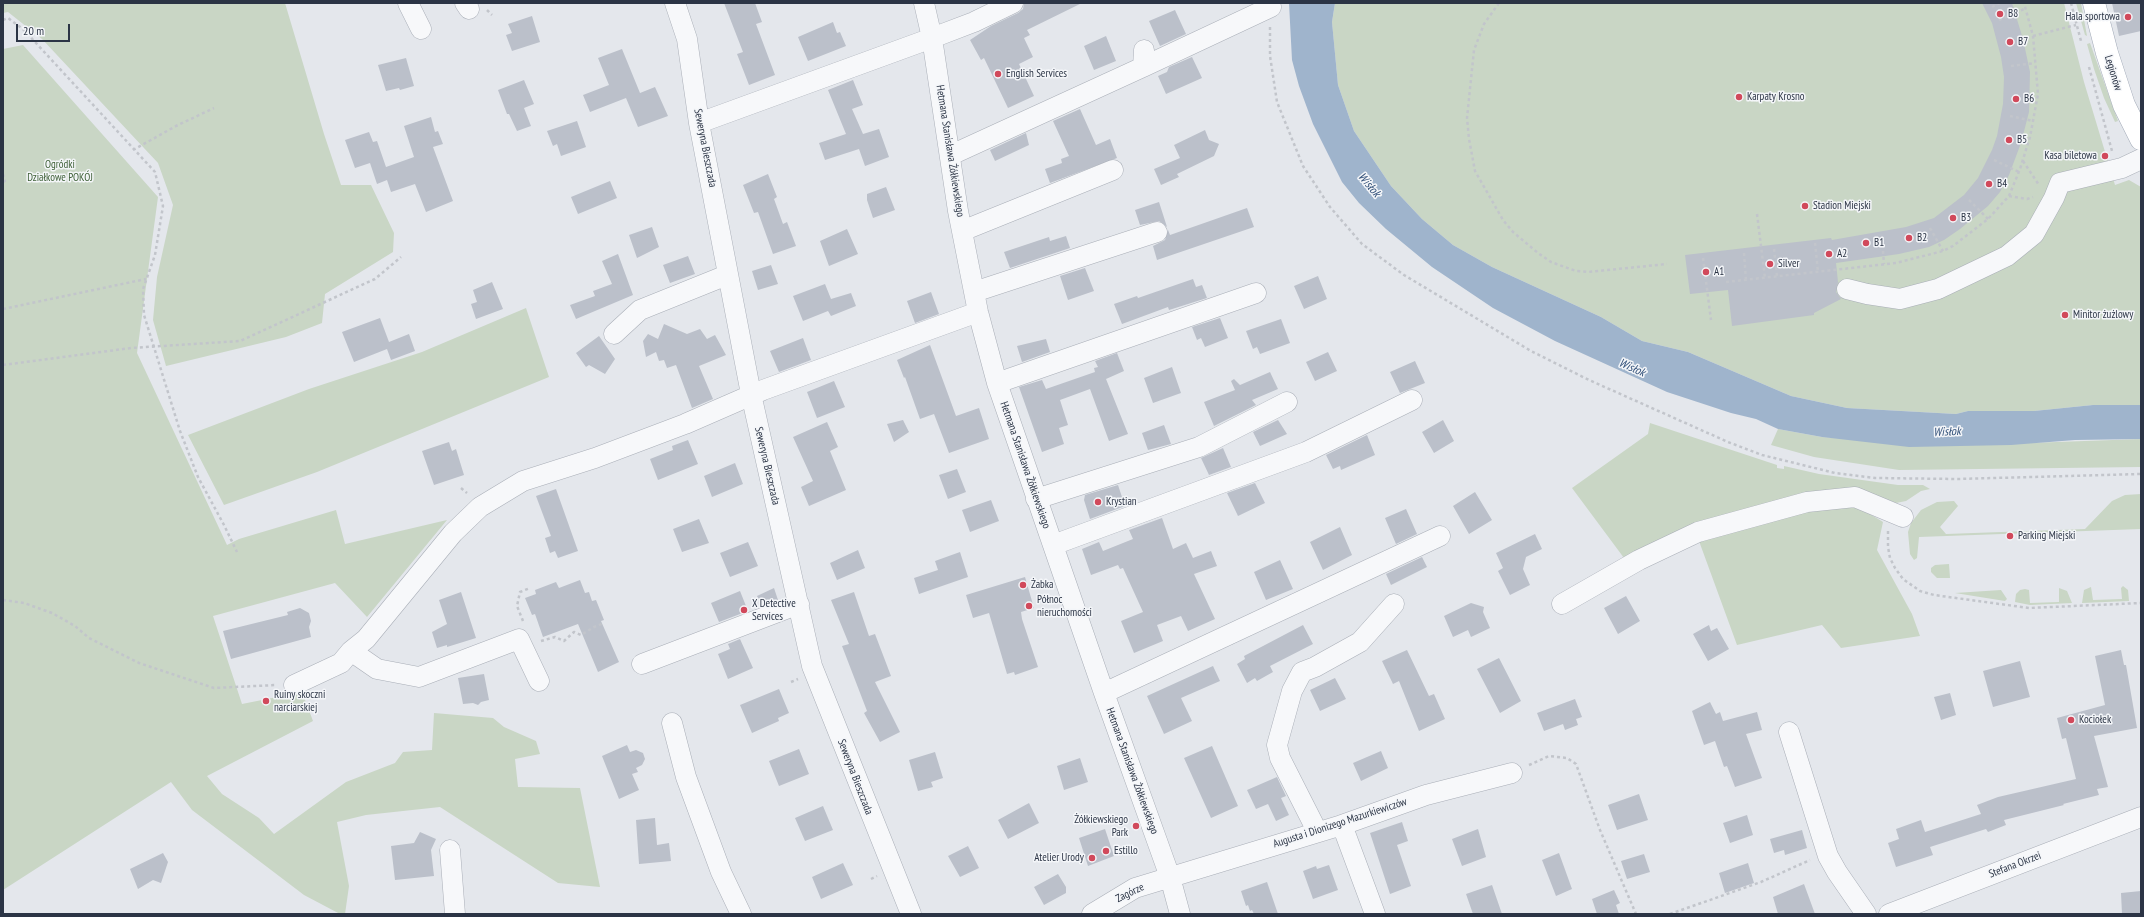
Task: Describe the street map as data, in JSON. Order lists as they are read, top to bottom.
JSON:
{
  "streets": {
    "main road": ["Legionów"],
    "street": [
      "Seweryna Bieszczada",
      "Hetmana Stanisława Żółkiewskiego",
      "Augusta i Dionizego Mazurkiewiczów",
      "Stefana Okrzei",
      "Zagórze"
    ]
  },
  "crossings": [
    ["Hetmana Stanisława Żółkiewskiego", "Augusta i Dionizego Mazurkiewiczów"],
    ["Hetmana Stanisława Żółkiewskiego", "Zagórze"],
    ["Augusta i Dionizego Mazurkiewiczów", "Zagórze"]
  ],
  "water": ["Wisłok"],
  "parks": ["Ogródki Działkowe POKÓJ"],
  "places": [
    "B8",
    "Hala sportowa",
    "B7",
    "English Services",
    "Karpaty Krosno",
    "B6",
    "B5",
    "Kasa biletowa",
    "B4",
    "Stadion Miejski",
    "B3",
    "B2",
    "B1",
    "A2",
    "Silver",
    "A1",
    "Minitor żużlowy",
    "Krystian",
    "Parking Miejski",
    "Żabka",
    "Północ nieruchomości",
    "X Detective Services",
    "Ruiny skoczni narciarskiej",
    "Kociołek",
    "Żółkiewskiego Park",
    "Estillo",
    "Atelier Urody"
  ],
  "scale_bar": "20 m"
}
